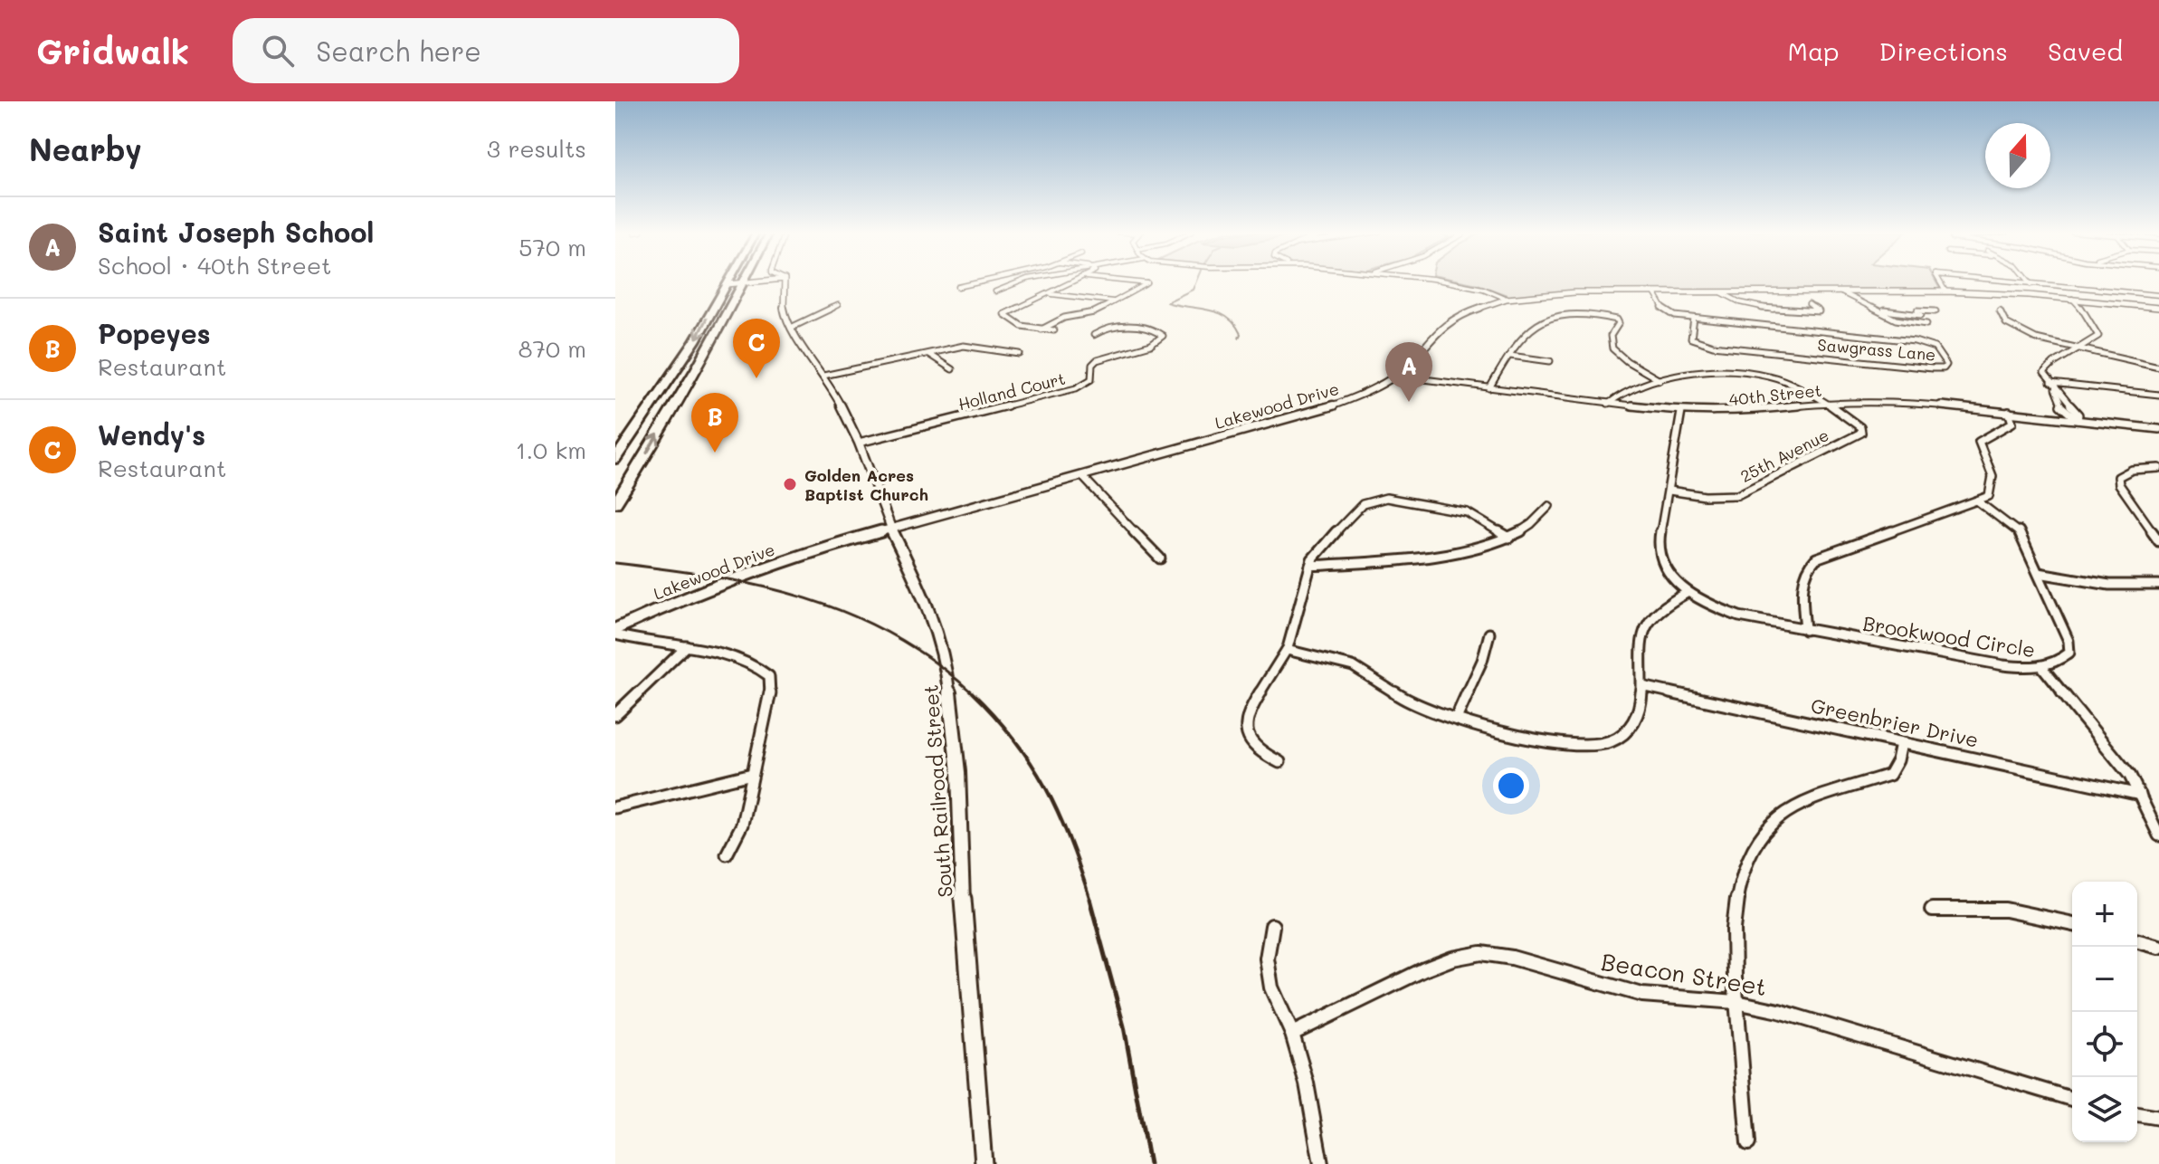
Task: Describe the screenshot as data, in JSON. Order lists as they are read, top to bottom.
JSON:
{
  "streets": {
    "street": [
      "Sawgrass Lane",
      "Holland Court",
      "40th Street",
      "Lakewood Drive",
      "25th Avenue",
      "Brookwood Circle",
      "Greenbrier Drive",
      "South Railroad Street",
      "Beacon Street"
    ]
  },
  "crossings": [
    ["Sawgrass Lane", "Lakewood Drive"],
    ["Holland Court", "South Railroad Street"],
    ["40th Street", "Lakewood Drive"],
    ["40th Street", "25th Avenue"],
    ["Lakewood Drive", "South Railroad Street"]
  ],
  "places": ["Golden Acres Baptist Church"],
  "north": "top",
  "page": {
    "header": "Gridwalk",
    "search": "Search here",
    "nav": ["Map", "Directions", "Saved"],
    "heading": ["Nearby", "3 results"],
    "list": [
      {
        "mark": "A",
        "name": "Saint Joseph School",
        "note": "School · 40th Street",
        "value": "570 m"
      },
      {
        "mark": "B",
        "name": "Popeyes",
        "note": "Restaurant",
        "value": "870 m"
      },
      {
        "mark": "C",
        "name": "Wendy's",
        "note": "Restaurant",
        "value": "1.0 km"
      }
    ],
    "pins": ["C", "A", "B"],
    "map_buttons": ["+", "−"]
  }
}
